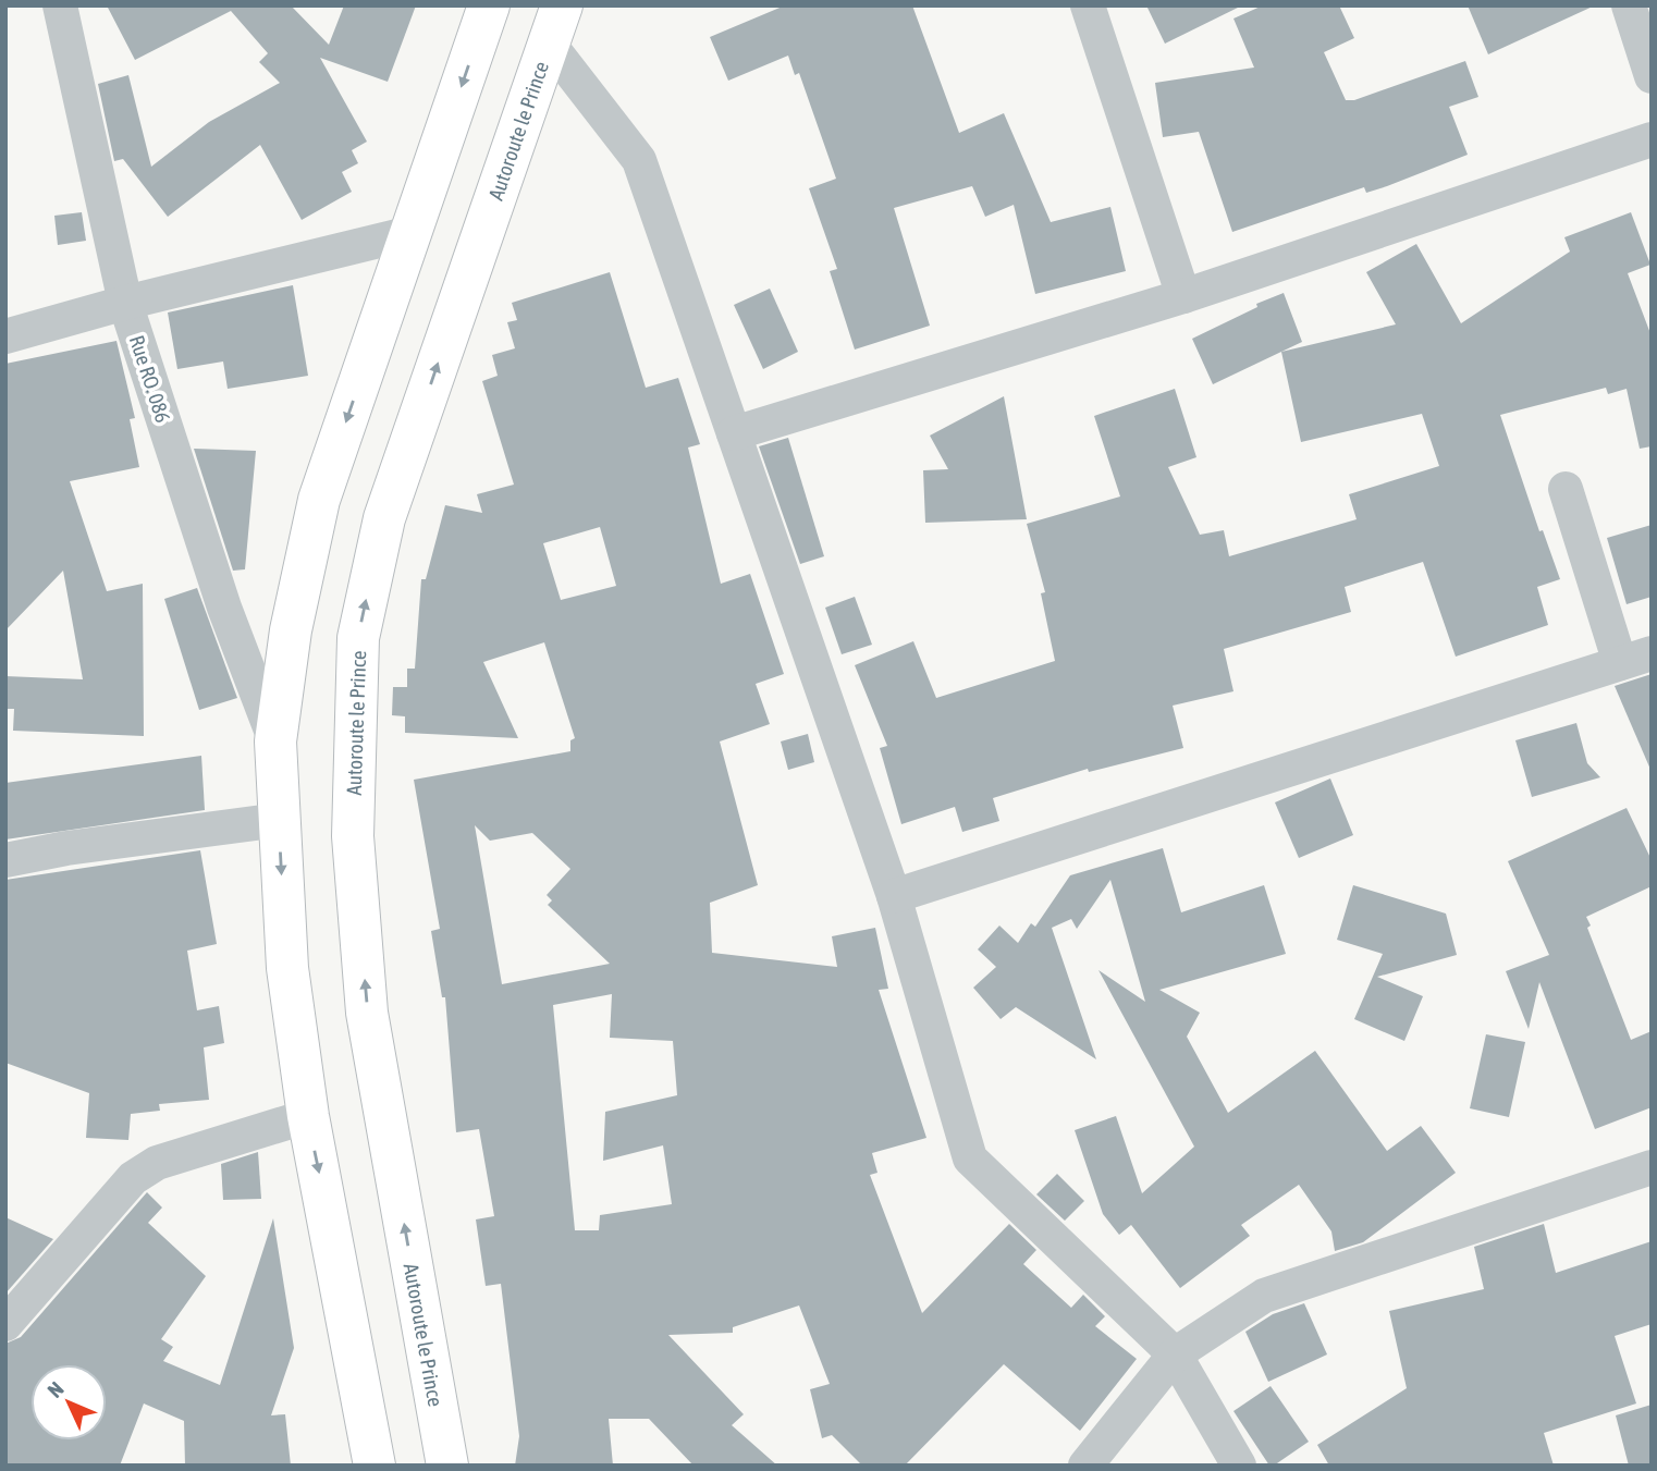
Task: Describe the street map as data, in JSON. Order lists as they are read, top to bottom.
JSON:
{
  "streets": {
    "main road": ["Autoroute le Prince"],
    "street": ["Rue RO. 086"]
  },
  "north": "top left"
}
